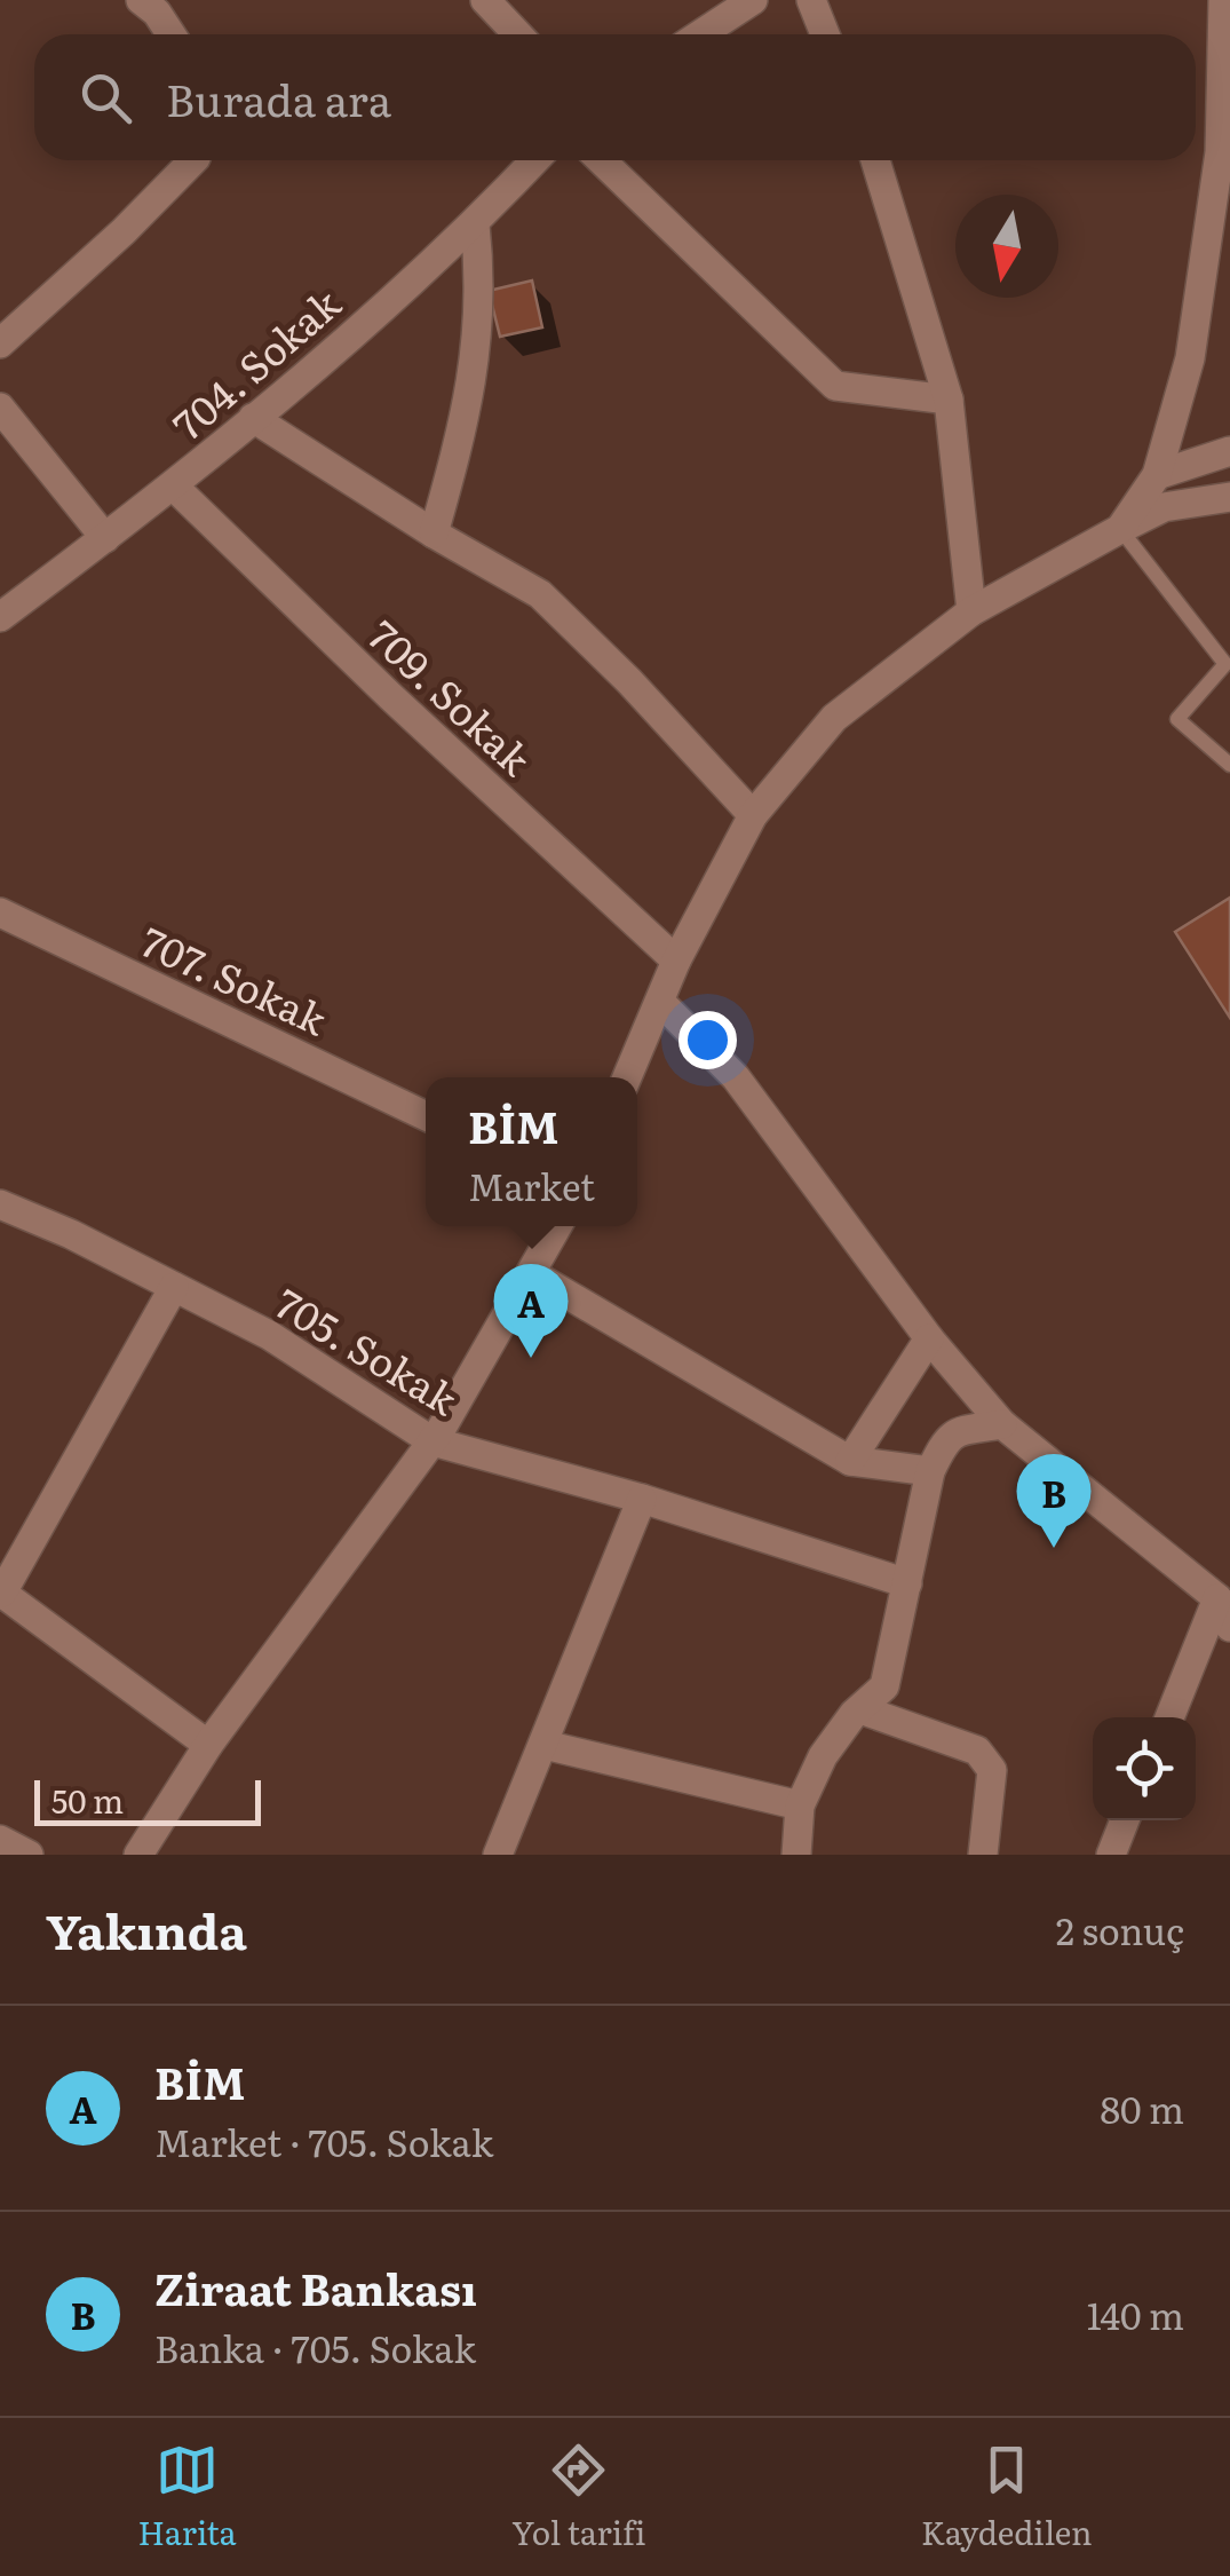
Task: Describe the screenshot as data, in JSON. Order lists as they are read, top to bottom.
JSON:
{
  "streets": {
    "street": [
      "704. Sokak",
      "709. Sokak",
      "707. Sokak",
      "705. Sokak"
    ]
  },
  "crossings": [
    ["704. Sokak", "709. Sokak"]
  ],
  "scale_bar": "50 m",
  "north": "bottom",
  "page": {
    "search": "Burada ara",
    "popup": ["BİM", "Market"],
    "pins": ["A", "B"],
    "scale": "50 m",
    "heading": ["Yakında", "2 sonuç"],
    "list": [
      {
        "mark": "A",
        "name": "BİM",
        "note": "Market · 705. Sokak",
        "value": "80 m"
      },
      {
        "mark": "B",
        "name": "Ziraat Bankası",
        "note": "Banka · 705. Sokak",
        "value": "140 m"
      }
    ],
    "nav": ["Harita", "Yol tarifi", "Kaydedilen"]
  }
}
